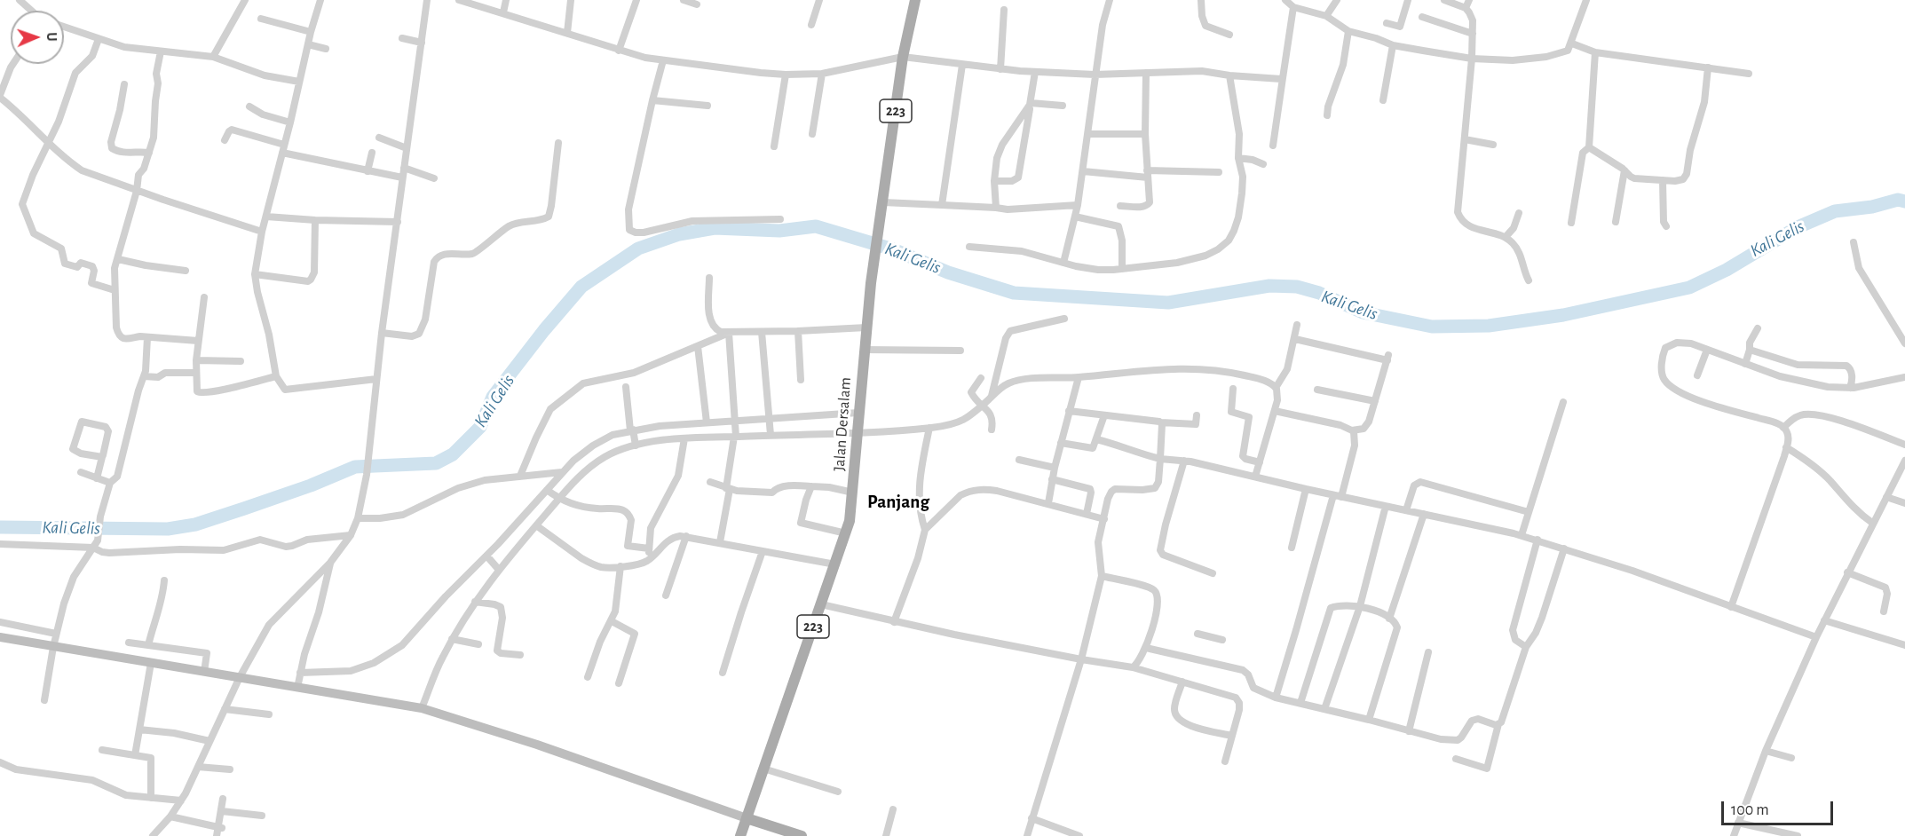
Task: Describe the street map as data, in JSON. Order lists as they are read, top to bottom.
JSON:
{
  "streets": {
    "main road": ["223", "Jalan Dersalam"]
  },
  "districts": ["Panjang"],
  "water": ["Kali Gelis"],
  "scale_bar": "100 m",
  "north": "right"
}
